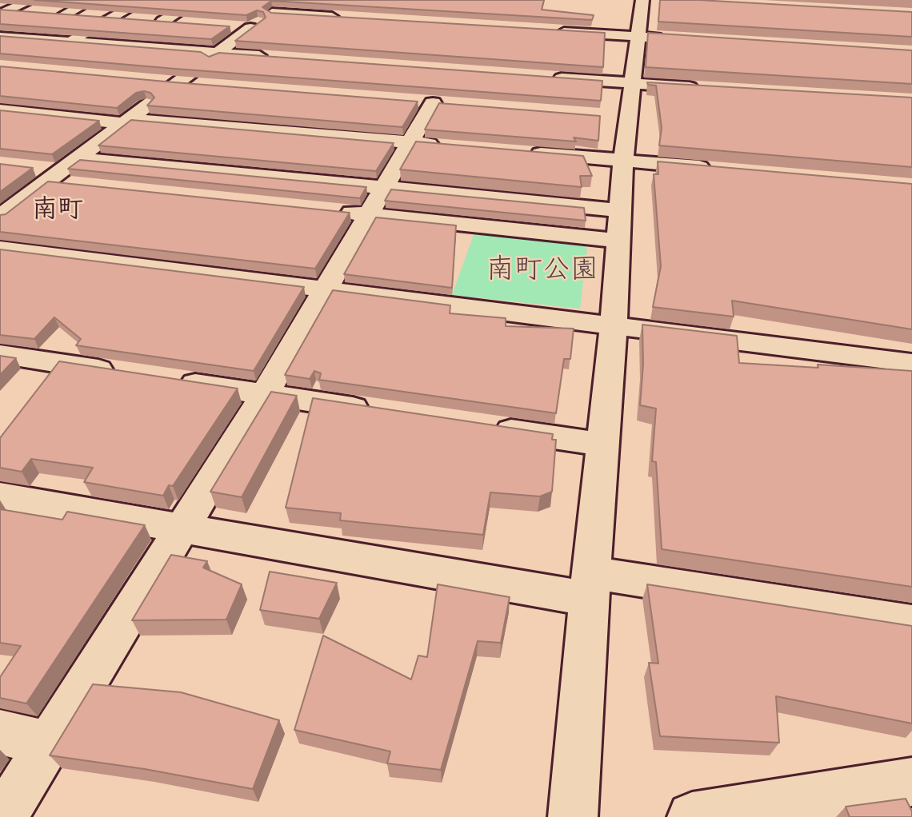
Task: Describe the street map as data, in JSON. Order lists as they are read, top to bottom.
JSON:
{
  "districts": ["南町"],
  "parks": ["南町公園"]
}
